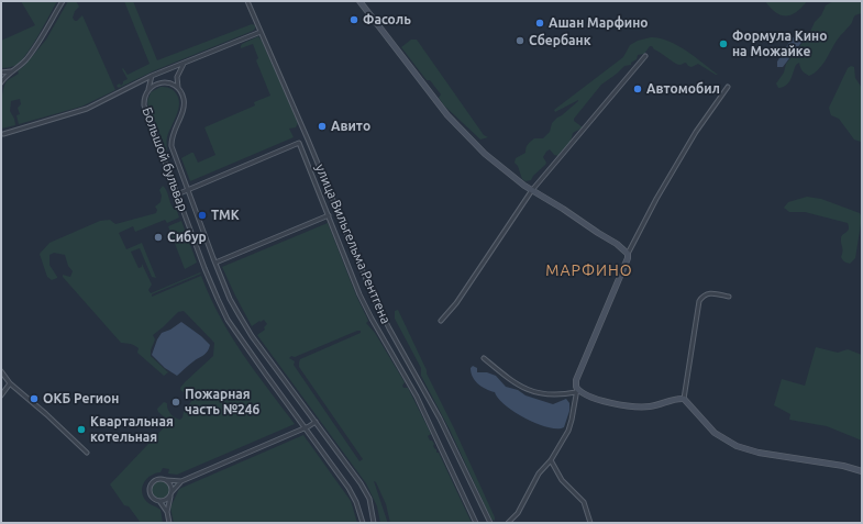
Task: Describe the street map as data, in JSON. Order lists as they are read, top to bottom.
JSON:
{
  "streets": {
    "street": ["Большой бульвар", "улица Вильгельма Рентгена"]
  },
  "crossings": [
    ["Большой бульвар", "улица Вильгельма Рентгена"]
  ],
  "districts": ["МАРФИНО"],
  "places": [
    "Фасоль",
    "Ашан Марфино",
    "Сбербанк",
    "Формула Кино на Можайке",
    "Автомобил",
    "Авито",
    "ТМК",
    "Сибур",
    "ОКБ Регион",
    "Пожарная часть №246",
    "Квартальная котельная"
  ]
}
